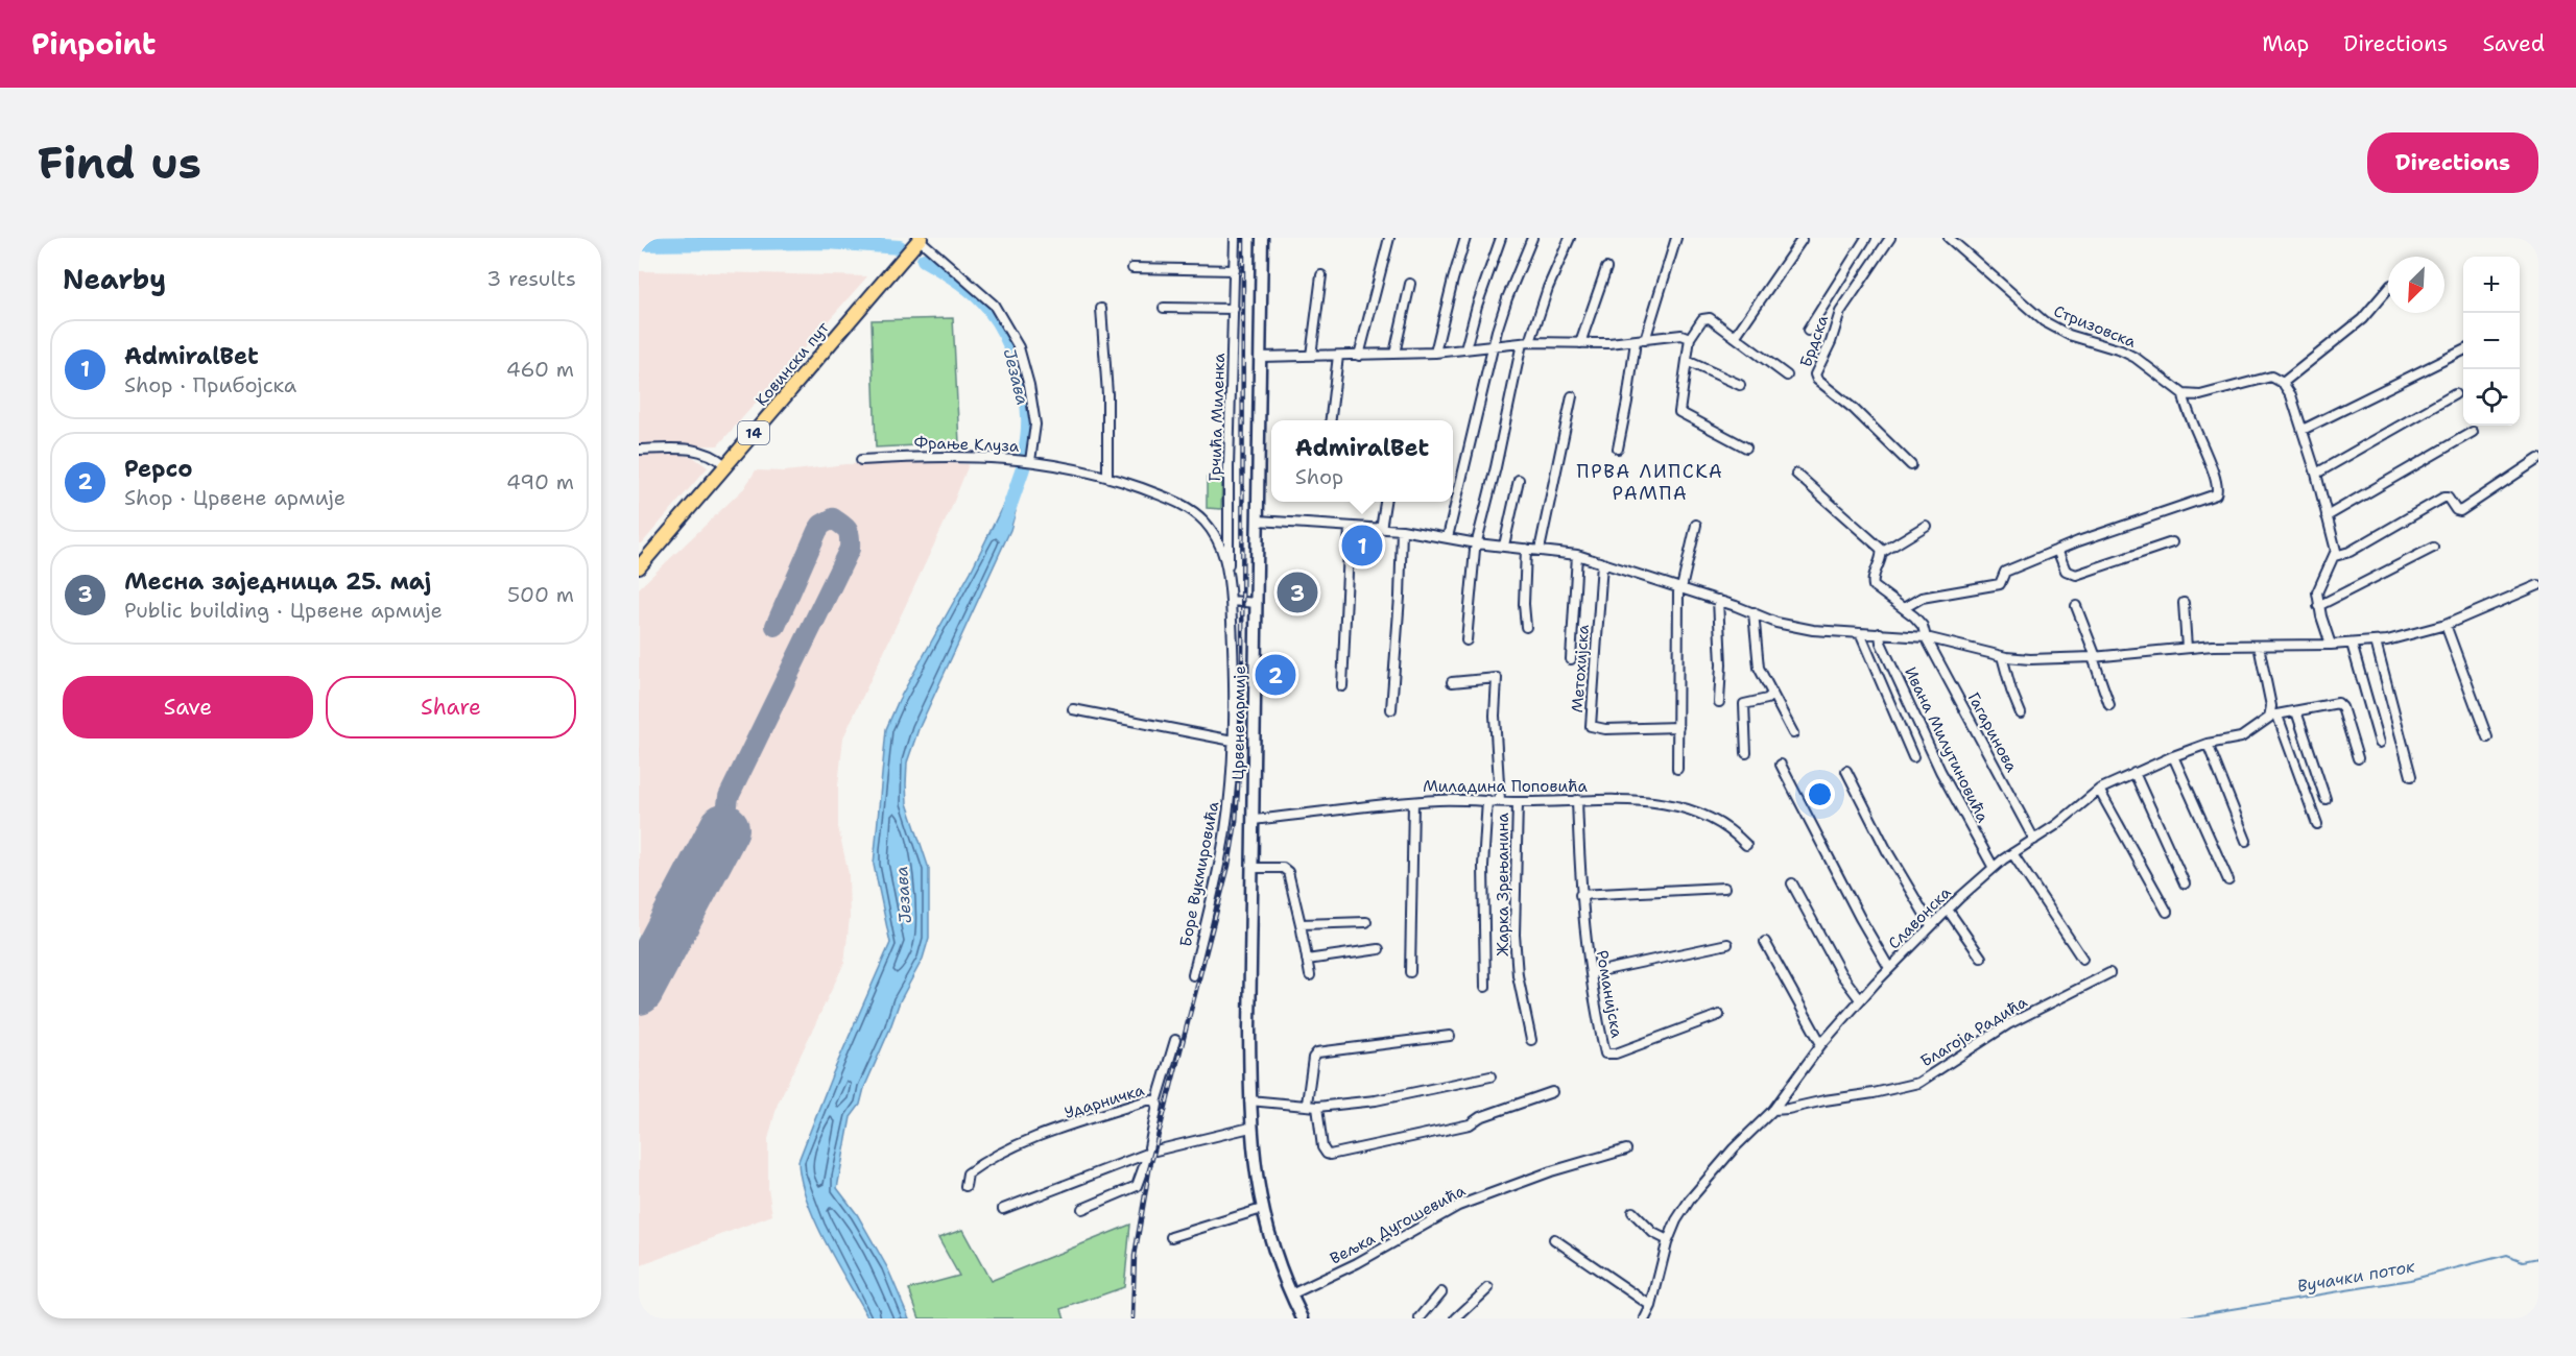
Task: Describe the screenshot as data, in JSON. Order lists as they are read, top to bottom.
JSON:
{
  "streets": {
    "main road": ["Ковински пут", "14", "Црвене армије"],
    "street": [
      "Стризовска",
      "Брдска",
      "Грчића Миленка",
      "Фрање Клуза",
      "Метохијска",
      "Гагаринова",
      "Ивана Милутиновића",
      "Миладина Поповића",
      "Боре Вукмировића",
      "Жарка Зрењанина",
      "Славонска",
      "Романијска",
      "Благоја Радића",
      "Ударничка",
      "Вељка Дугошевића"
    ]
  },
  "crossings": [
    ["Грчића Миленка", "Фрање Клуза"],
    ["Фрање Клуза", "Боре Вукмировића"],
    ["Црвене армије", "Миладина Поповића"],
    ["Црвене армије", "Вељка Дугошевића"],
    ["Гагаринова", "Славонска"],
    ["Ивана Милутиновића", "Славонска"],
    ["Миладина Поповића", "Жарка Зрењанина"],
    ["Миладина Поповића", "Романијска"],
    ["Славонска", "Благоја Радића"]
  ],
  "districts": ["ПРВА ЛИПСКА РАМПА"],
  "water": ["Језава", "Вучачки поток"],
  "north": "bottom left",
  "page": {
    "header": "Pinpoint",
    "nav": ["Map", "Directions", "Saved"],
    "buttons": [
      "Directions",
      ["Save", "Share"]
    ],
    "title": "Find us",
    "heading": ["Nearby", "3 results"],
    "map_buttons": ["+", "−"],
    "list": [
      {
        "mark": "1",
        "name": "AdmiralBet",
        "note": "Shop · Прибојска",
        "value": "460 m"
      },
      {
        "mark": "2",
        "name": "Pepco",
        "note": "Shop · Црвене армије",
        "value": "490 m"
      },
      {
        "mark": "3",
        "name": "Месна заједница 25. мај",
        "note": "Public building · Црвене армије",
        "value": "500 m"
      }
    ],
    "popup": ["AdmiralBet", "Shop"],
    "pins": ["1", "3", "2"]
  }
}
